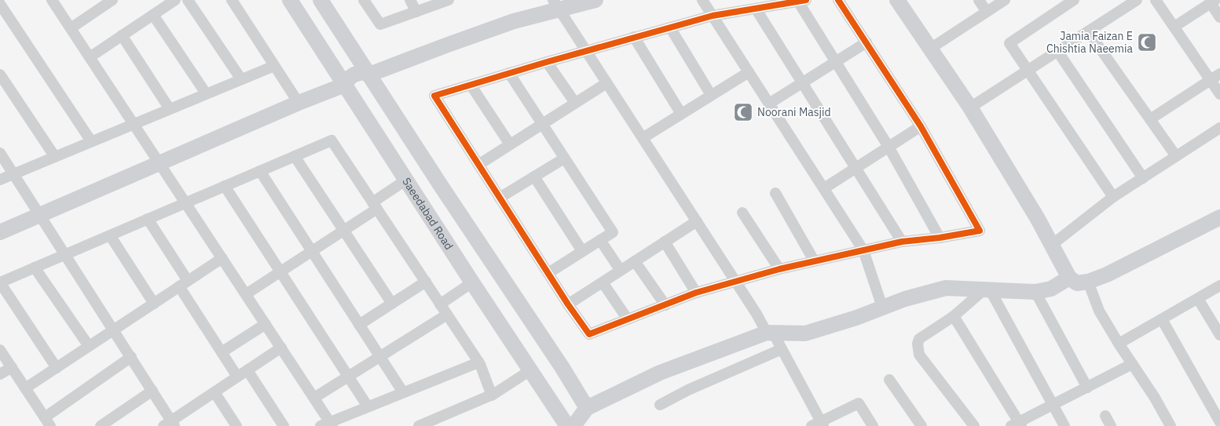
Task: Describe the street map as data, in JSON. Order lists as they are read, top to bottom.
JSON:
{
  "streets": {
    "street": ["Saeedabad Road"]
  },
  "places": {
    "mosque": ["Jamia Faizan E Chishtia Naeemia", "Noorani Masjid"]
  }
}
